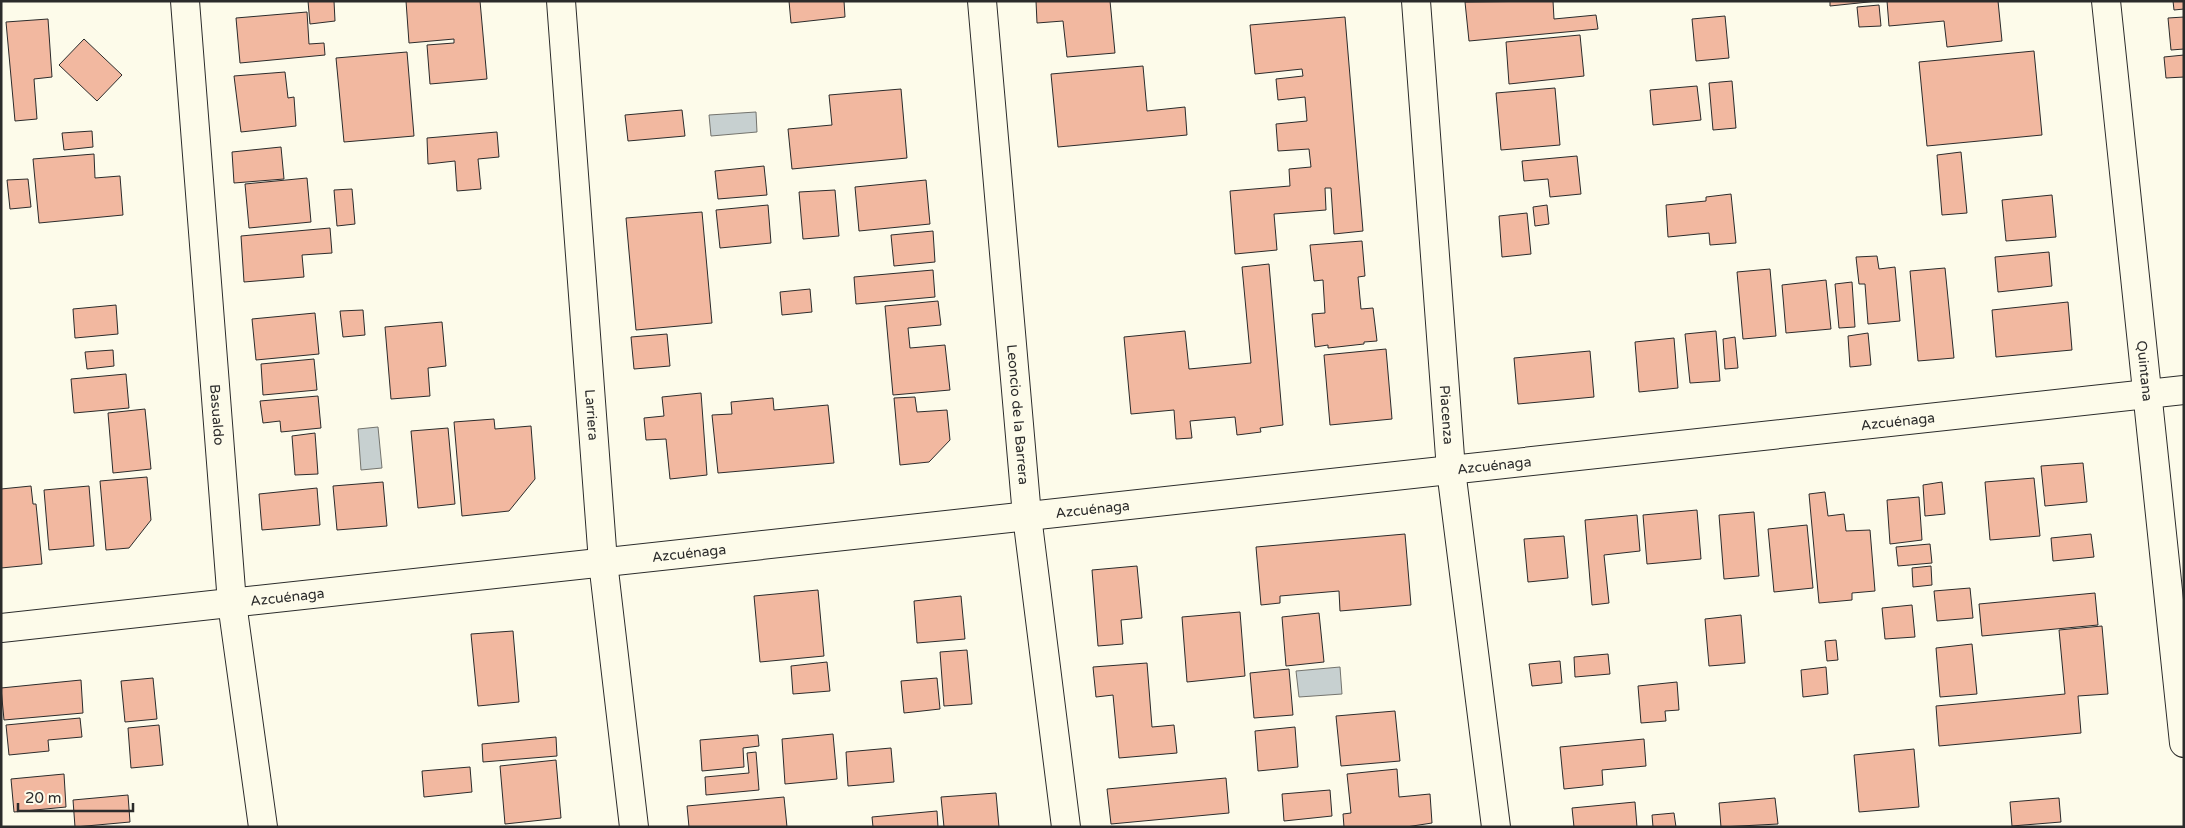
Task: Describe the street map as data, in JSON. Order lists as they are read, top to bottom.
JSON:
{
  "streets": {
    "street": [
      "Quintana",
      "Basualdo",
      "Larriera",
      "Leoncio de la Barrera",
      "Piacenza",
      "Azcuénaga"
    ]
  },
  "crossings": [
    ["Quintana", "Azcuénaga"],
    ["Basualdo", "Azcuénaga"],
    ["Larriera", "Azcuénaga"],
    ["Leoncio de la Barrera", "Azcuénaga"],
    ["Piacenza", "Azcuénaga"]
  ],
  "scale_bar": "20 m"
}
